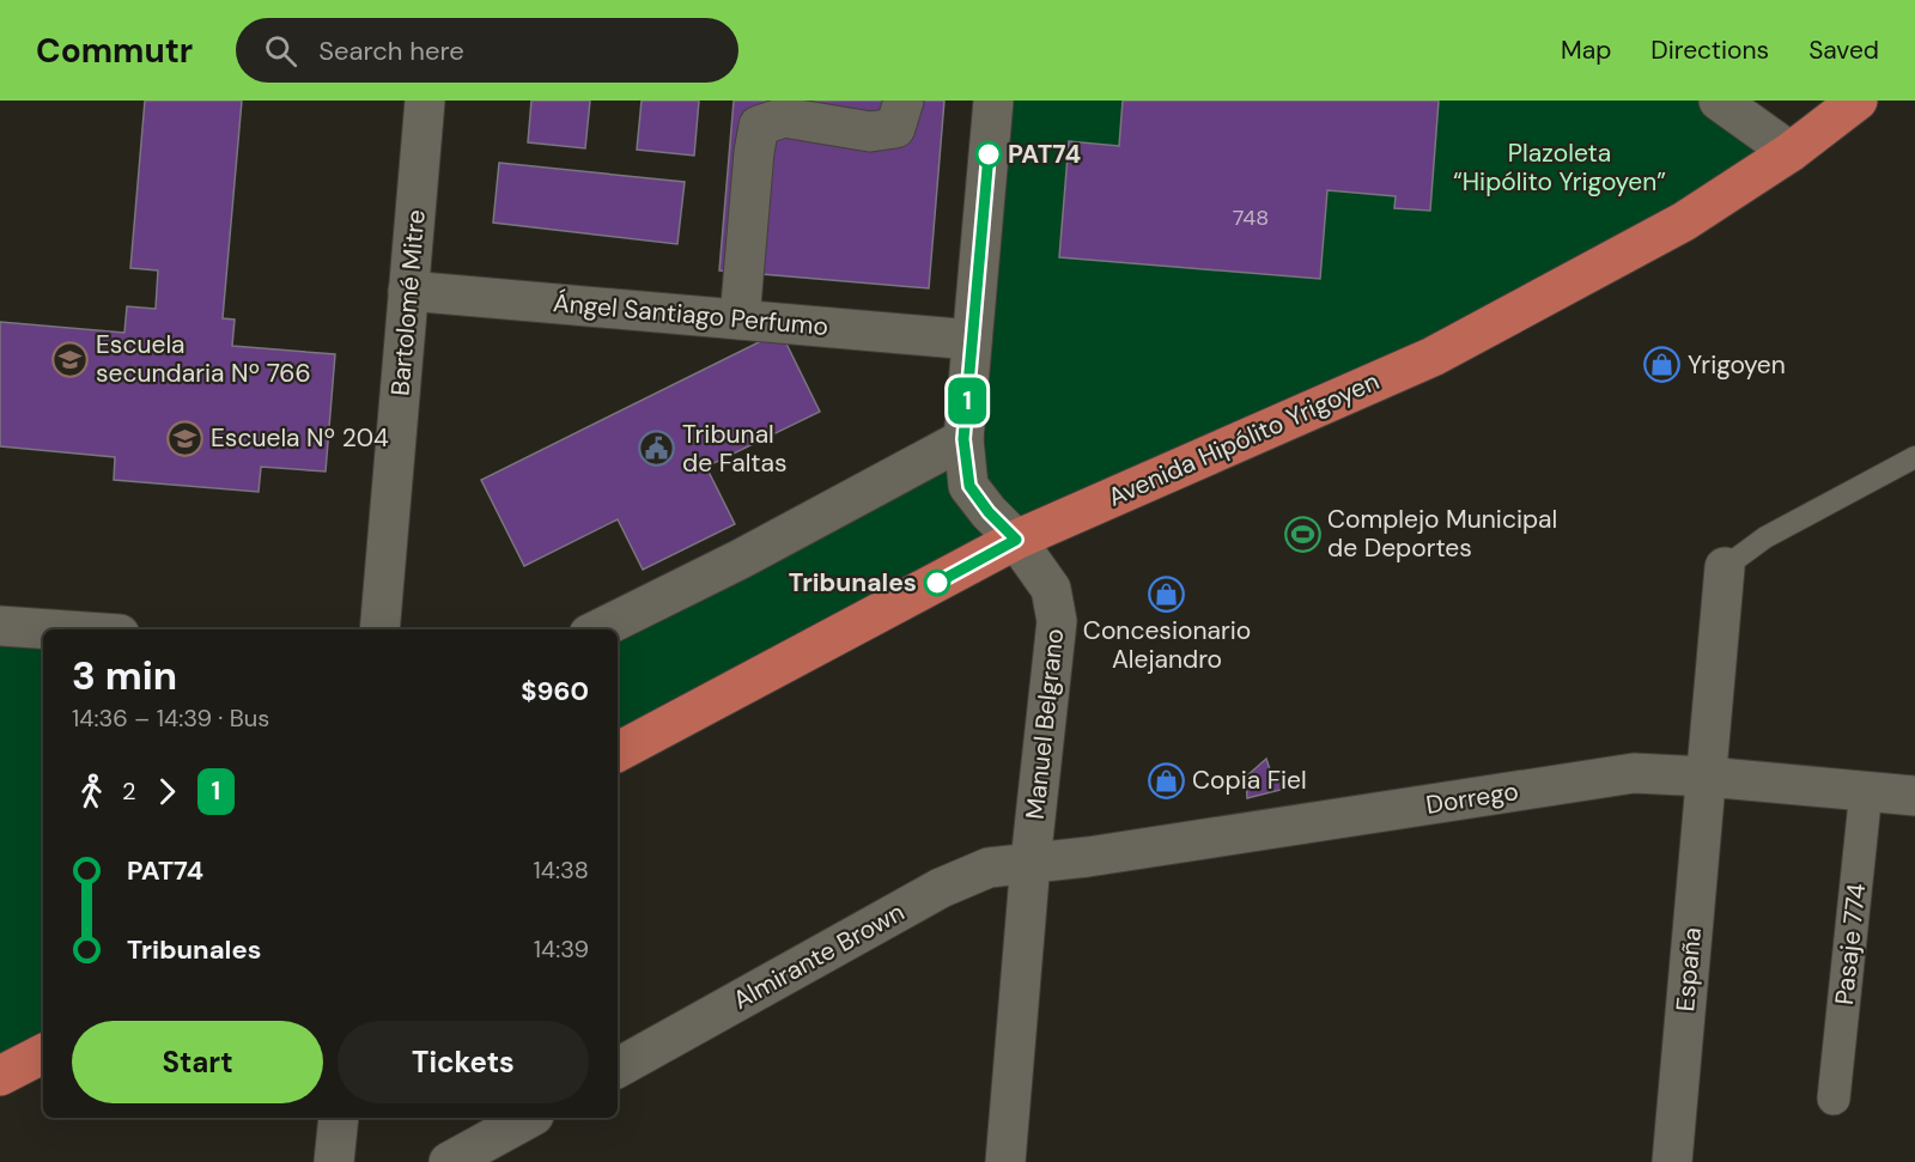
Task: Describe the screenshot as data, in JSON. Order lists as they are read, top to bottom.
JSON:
{
  "streets": {
    "highway": ["Avenida Hipólito Yrigoyen"],
    "street": [
      "Bartolomé Mitre",
      "Ángel Santiago Perfumo",
      "Manuel Belgrano",
      "Dorrego",
      "Pasaje 774",
      "Almirante Brown",
      "España"
    ]
  },
  "crossings": [
    ["Bartolomé Mitre", "Ángel Santiago Perfumo"],
    ["Ángel Santiago Perfumo", "Manuel Belgrano"],
    ["Avenida Hipólito Yrigoyen", "Manuel Belgrano"],
    ["Manuel Belgrano", "Dorrego"],
    ["Manuel Belgrano", "Almirante Brown"],
    ["Dorrego", "Pasaje 774"],
    ["Dorrego", "Almirante Brown"],
    ["Dorrego", "España"]
  ],
  "parks": ["Plazoleta “Hipólito Yrigoyen”"],
  "places": {
    "other": ["PAT74", "Tribunales"],
    "school or university": ["Escuela secundaria Nº 766", "Escuela Nº 204"],
    "shop": ["Yrigoyen", "Concesionario Alejandro", "Copia Fiel"],
    "public building": ["Tribunal de Faltas"],
    "sports": ["Complejo Municipal de Deportes"]
  },
  "lines": ["bus line 1"],
  "house_numbers": ["748"],
  "page": {
    "header": "Commutr",
    "search": "Search here",
    "nav": ["Map", "Directions", "Saved"],
    "on_map": "1",
    "heading": ["3 min", "14:36 – 14:39 · Bus", "$960"],
    "legs": ["2", "1"],
    "list": [
      {
        "name": "PAT74",
        "value": "14:38"
      },
      {
        "name": "Tribunales",
        "value": "14:39"
      }
    ],
    "buttons": ["Start", "Tickets"]
  }
}
